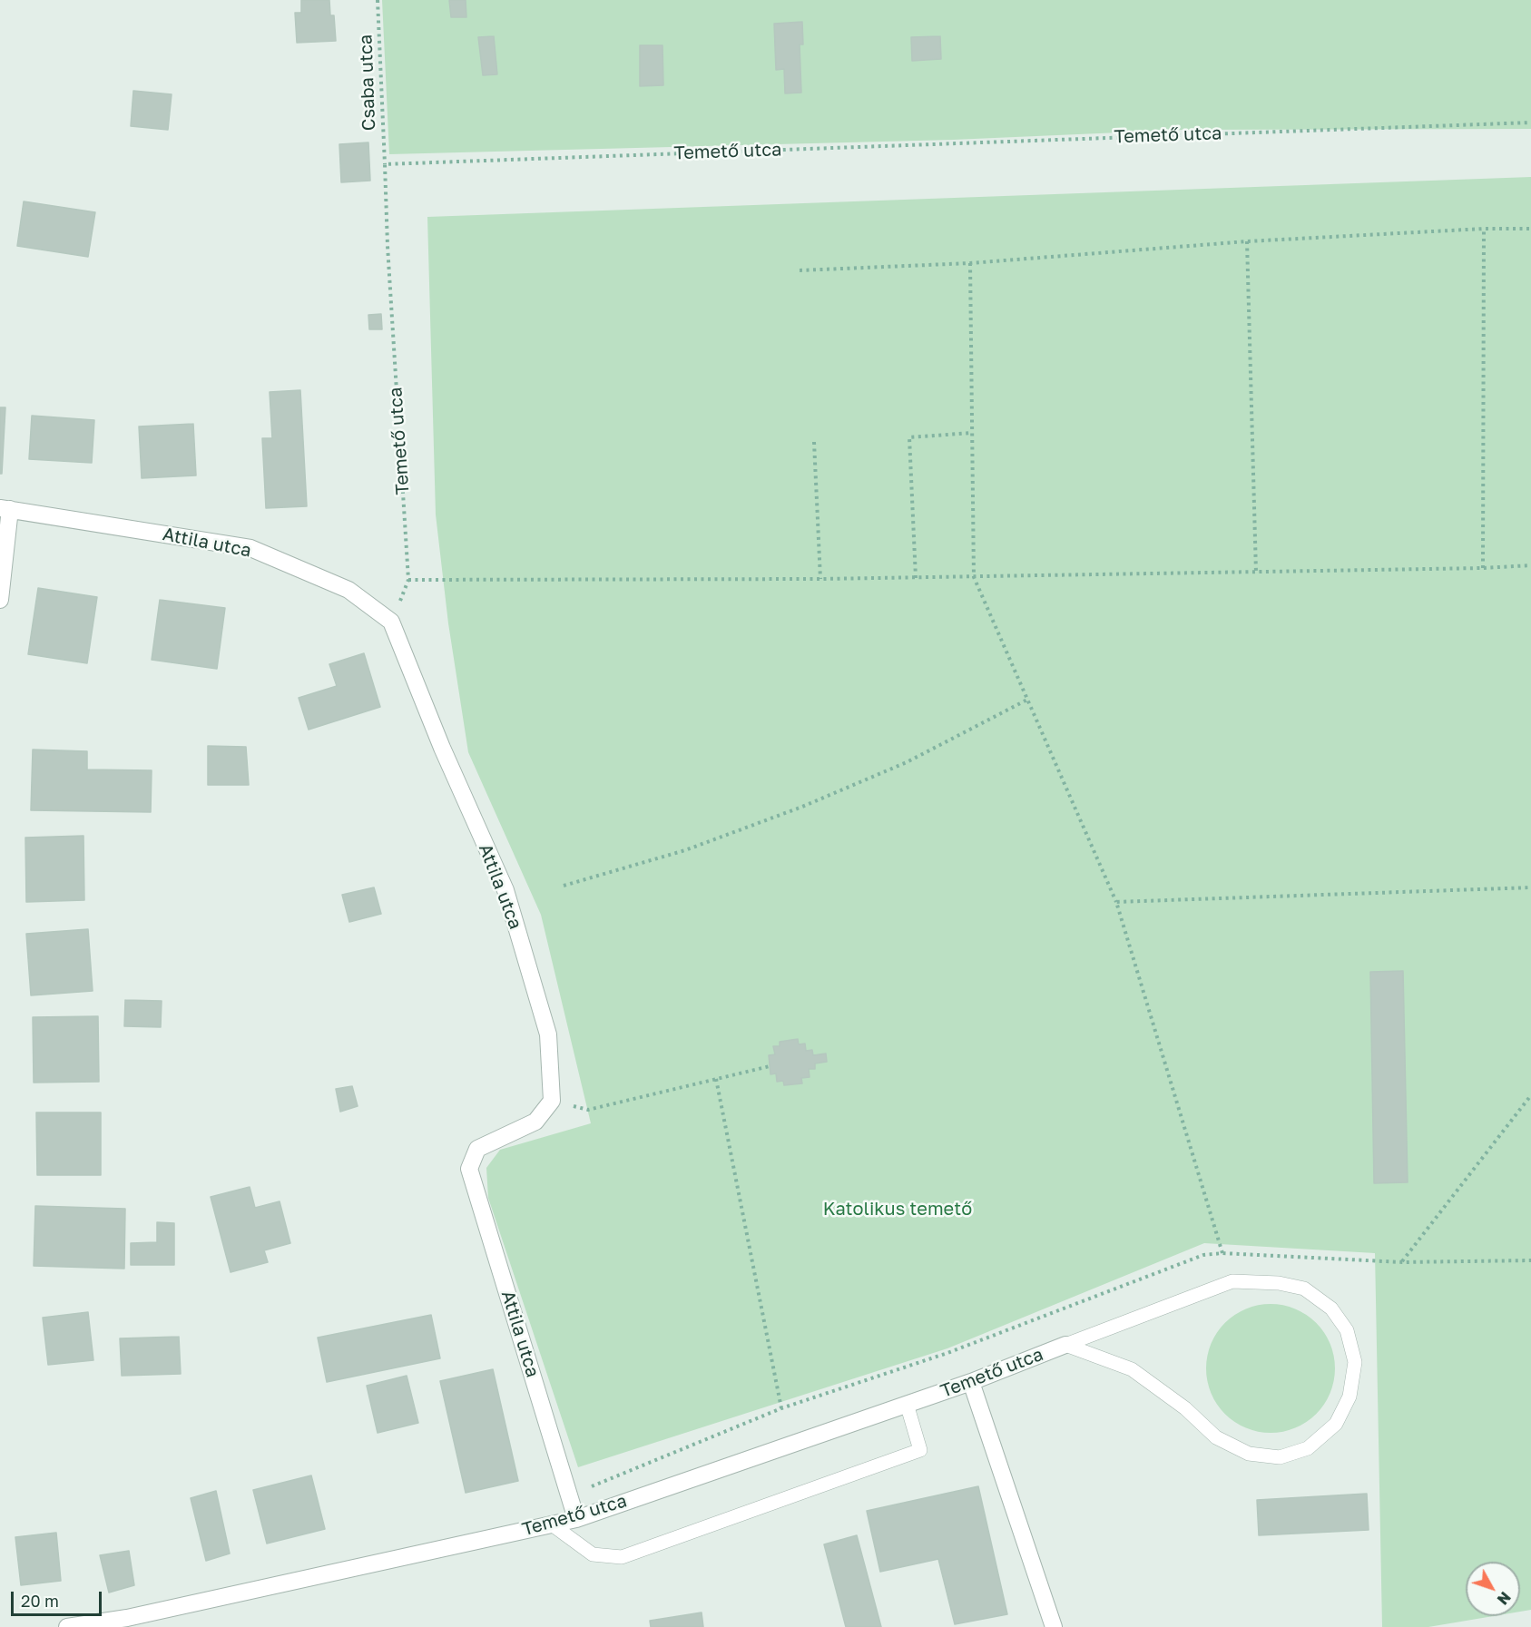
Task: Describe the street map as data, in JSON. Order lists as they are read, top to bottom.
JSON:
{
  "streets": {
    "street": ["Temető utca", "Attila utca"],
    "path": ["Csaba utca"]
  },
  "crossings": [
    ["Csaba utca", "Temető utca"],
    ["Temető utca", "Attila utca"]
  ],
  "parks": ["Katolikus temető"],
  "scale_bar": "20 m",
  "north": "bottom right"
}
